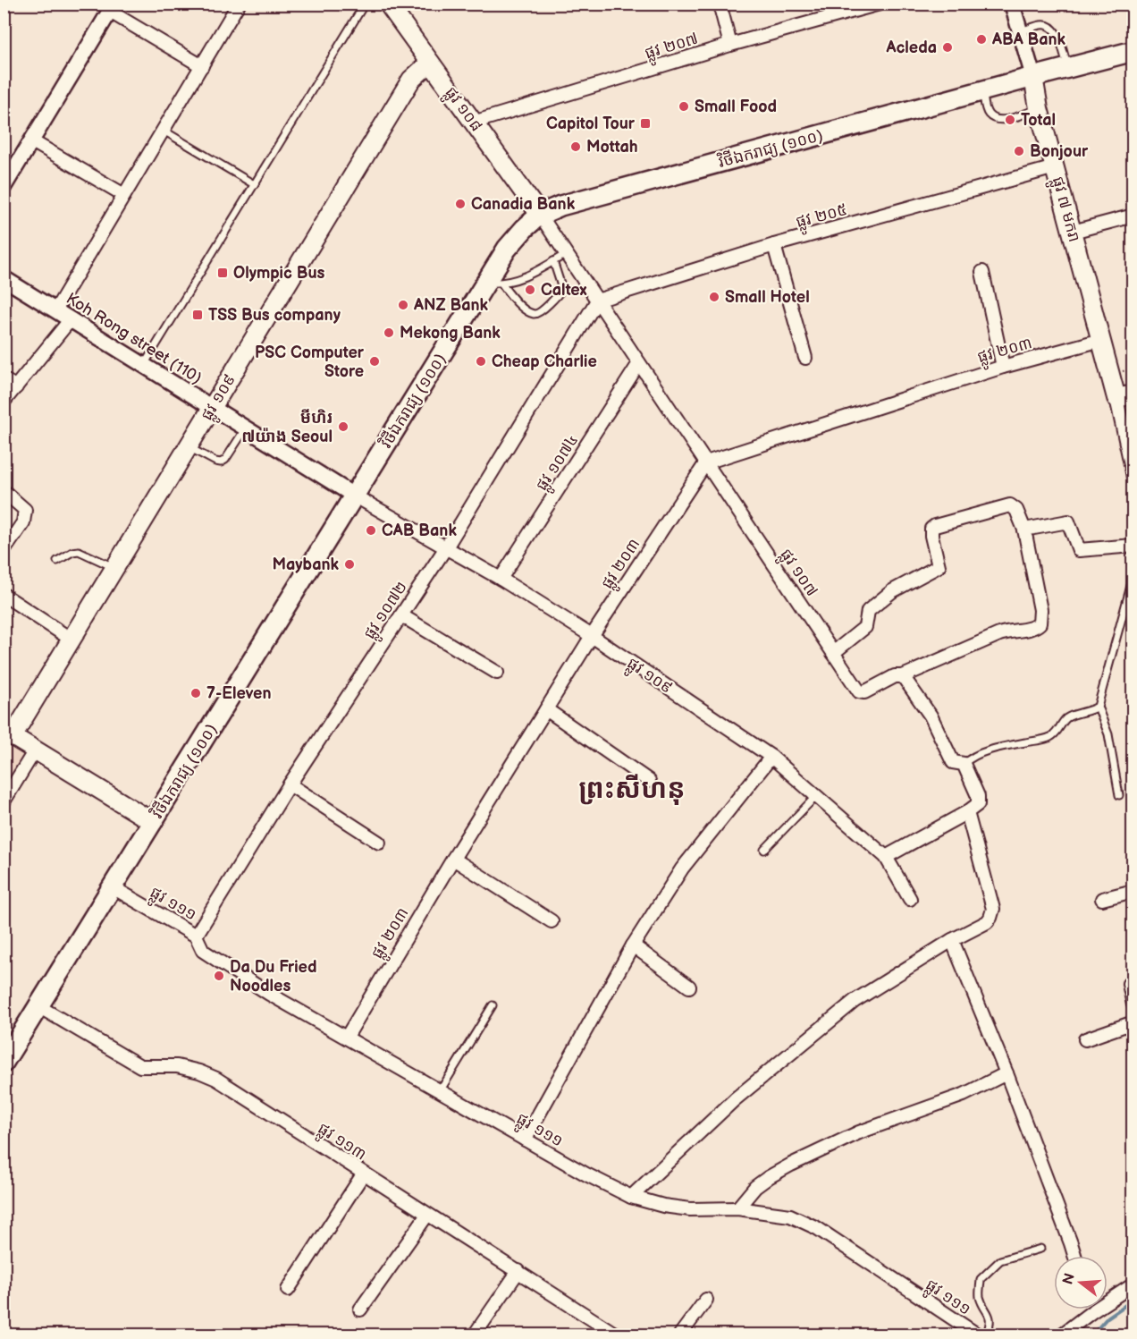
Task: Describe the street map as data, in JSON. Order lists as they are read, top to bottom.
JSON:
{
  "streets": {
    "main road": [
      "ផ្លូវ ១០៨",
      "វិថីឯករាជ្យ (១០០)",
      "ផ្លូវ ៧ មករា",
      "ផ្លូវ ១០៩"
    ],
    "street": [
      "ផ្លូវ ២០៧",
      "ផ្លូវ ២០៥",
      "Koh Rong street (110)",
      "ផ្លូវ ២០៣",
      "ផ្លូវ ១០៧៤",
      "ផ្លូវ ១០៧",
      "ផ្លូវ ១០៧២",
      "ផ្លូវ ១១១",
      "ផ្លូវ ១១៣"
    ]
  },
  "crossings": [
    ["ផ្លូវ ២០៧", "ផ្លូវ ១០៨"],
    ["ផ្លូវ ១០៨", "វិថីឯករាជ្យ (១០០)"],
    ["ផ្លូវ ១០៨", "ផ្លូវ ១០៩"],
    ["ផ្លូវ ១០៨", "ផ្លូវ ១០៧"],
    ["វិថីឯករាជ្យ (១០០)", "ផ្លូវ ៧ មករា"],
    ["វិថីឯករាជ្យ (១០០)", "Koh Rong street (110)"],
    ["វិថីឯករាជ្យ (១០០)", "ផ្លូវ ១០៩"],
    ["វិថីឯករាជ្យ (១០០)", "ផ្លូវ ១០៧"],
    ["វិថីឯករាជ្យ (១០០)", "ផ្លូវ ១១១"],
    ["វិថីឯករាជ្យ (១០០)", "ផ្លូវ ១១៣"],
    ["ផ្លូវ ៧ មករា", "ផ្លូវ ២០៥"],
    ["ផ្លូវ ៧ មករា", "ផ្លូវ ២០៣"],
    ["ផ្លូវ ២០៥", "ផ្លូវ ១០៧"],
    ["ផ្លូវ ២០៥", "ផ្លូវ ១០៧២"],
    ["Koh Rong street (110)", "ផ្លូវ ១០៩"],
    ["ផ្លូវ ២០៣", "ផ្លូវ ១០៩"],
    ["ផ្លូវ ២០៣", "ផ្លូវ ១០៧"],
    ["ផ្លូវ ២០៣", "ផ្លូវ ១១១"],
    ["ផ្លូវ ១០៩", "ផ្លូវ ១០៧៤"],
    ["ផ្លូវ ១០៩", "ផ្លូវ ១០៧២"],
    ["ផ្លូវ ១០៧៤", "ផ្លូវ ១០៧"],
    ["ផ្លូវ ១០៧", "ផ្លូវ ១០៧២"],
    ["ផ្លូវ ១០៧២", "ផ្លូវ ១១១"]
  ],
  "districts": ["ព្រះសីហនុ"],
  "places": {
    "other": [
      "ABA Bank",
      "Acleda",
      "Small Food",
      "Total",
      "Mottah",
      "Bonjour",
      "Canadia Bank",
      "Caltex",
      "Small Hotel",
      "ANZ Bank",
      "Mekong Bank",
      "PSC Computer Store",
      "Cheap Charlie",
      "មីហិរ ៧យ៉ាង Seoul",
      "CAB Bank",
      "Maybank",
      "7-Eleven",
      "Da Du Fried Noodles"
    ],
    "transit": ["Capitol Tour", "Olympic Bus", "TSS Bus company"]
  },
  "north": "left"
}
